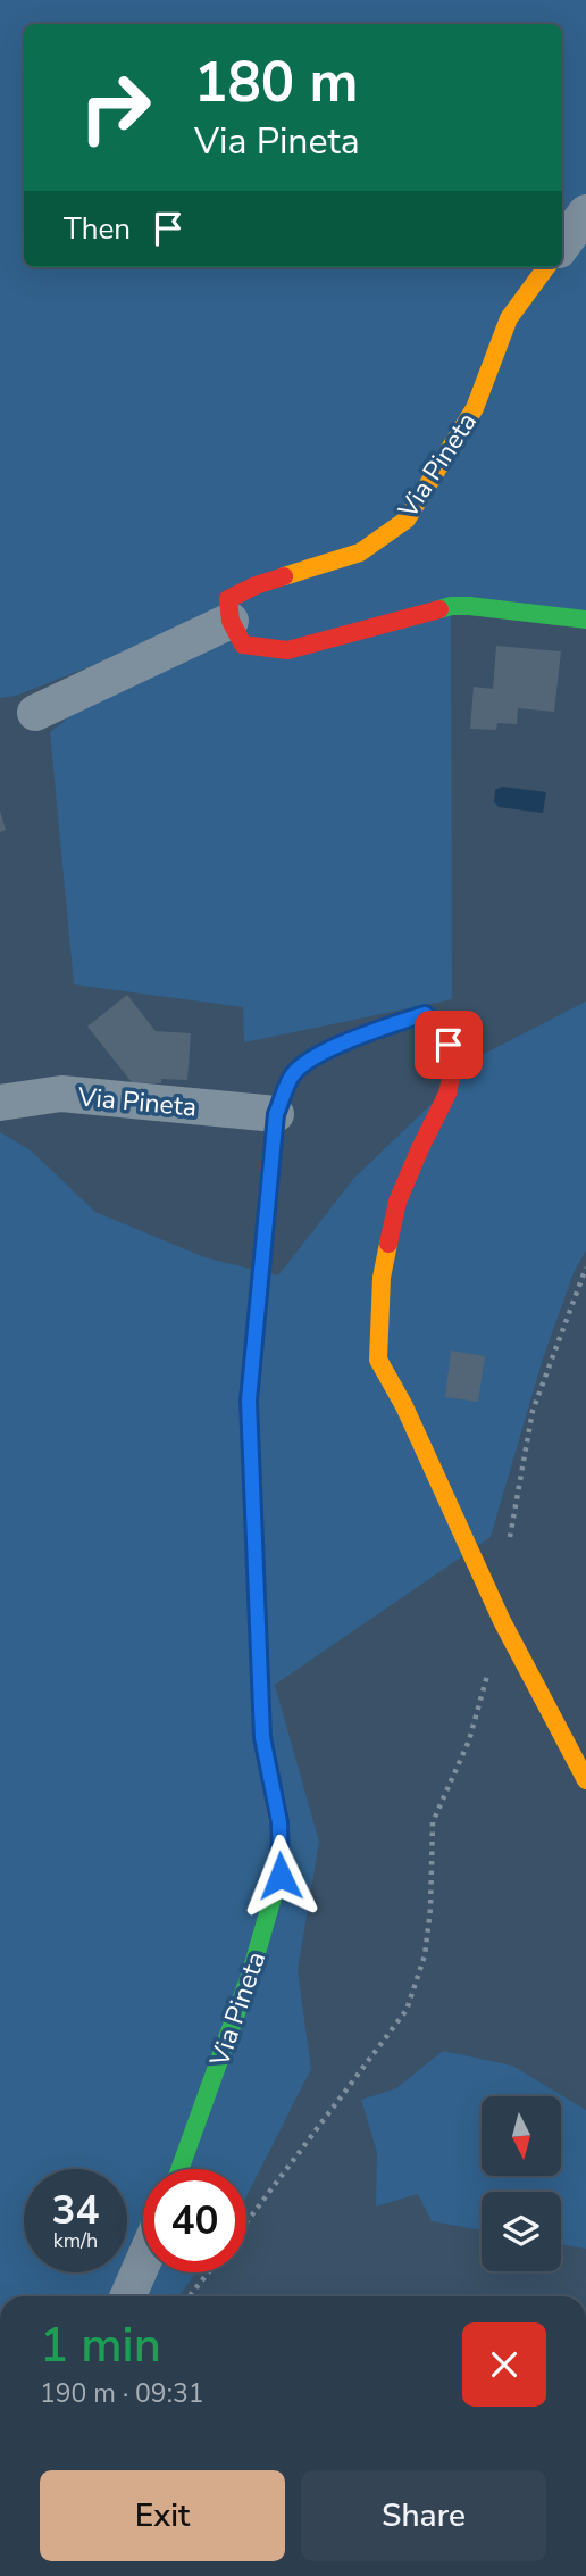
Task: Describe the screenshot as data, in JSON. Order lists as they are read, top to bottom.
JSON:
{
  "streets": {
    "street": ["Via Pineta"]
  },
  "north": "bottom",
  "page": {
    "turn": ["180 m", "Via Pineta"],
    "then": "Then",
    "speed": "34 km/h",
    "limit": "40",
    "heading": ["1 min", "190 m · 09:31"],
    "buttons": ["Exit", "Share"]
  }
}
